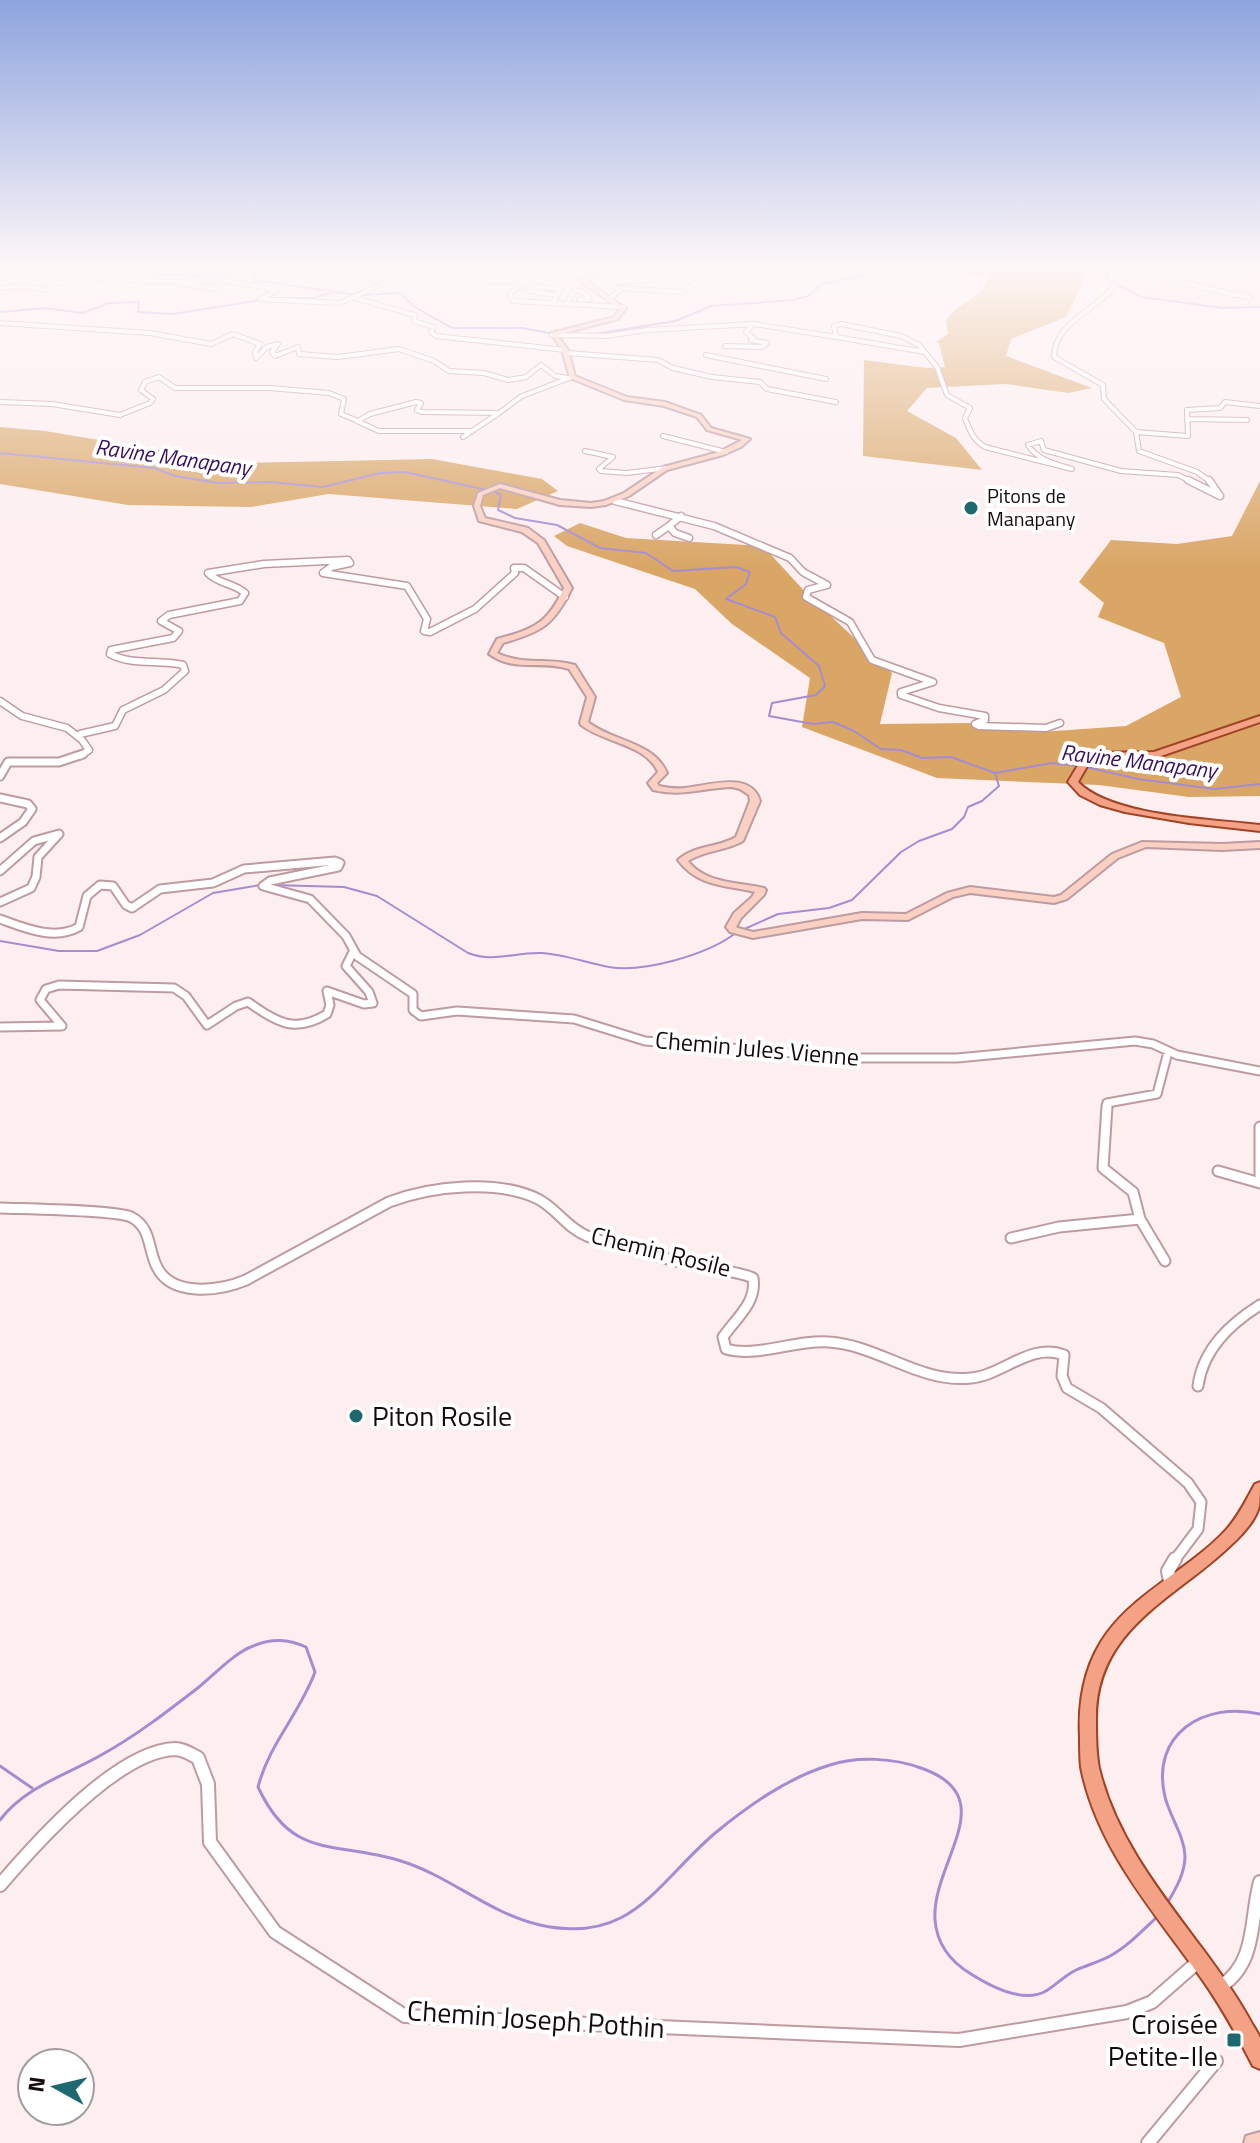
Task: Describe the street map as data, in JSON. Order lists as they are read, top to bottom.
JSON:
{
  "streets": {
    "street": ["Chemin Jules Vienne", "Chemin Rosile", "Chemin Joseph Pothin"]
  },
  "water": ["Ravine Manapany"],
  "places": {
    "other": ["Pitons de Manapany", "Piton Rosile"],
    "transit": ["Croisée Petite-Ile"]
  },
  "north": "left"
}
